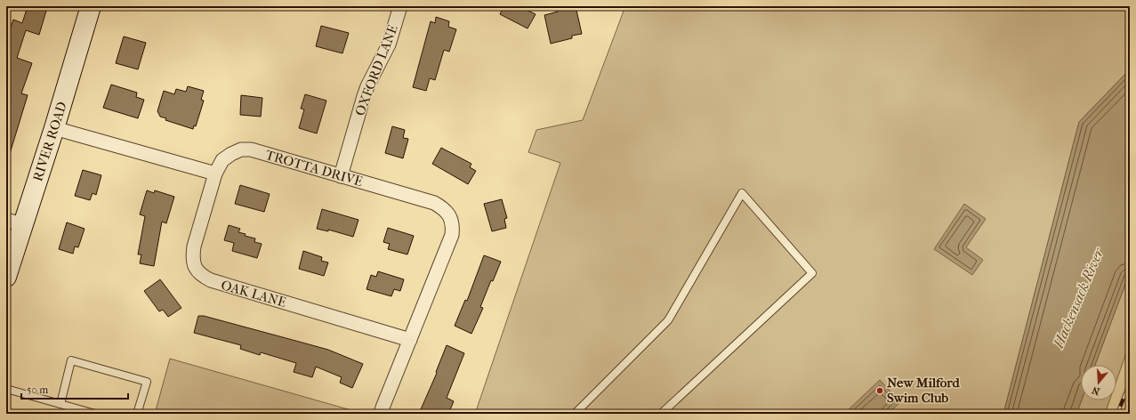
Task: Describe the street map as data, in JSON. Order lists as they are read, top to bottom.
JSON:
{
  "streets": {
    "main road": ["RIVER ROAD"],
    "street": ["OXFORD LANE", "TROTTA DRIVE", "OAK LANE"]
  },
  "crossings": [
    ["OXFORD LANE", "TROTTA DRIVE"],
    ["TROTTA DRIVE", "OAK LANE"]
  ],
  "water": ["Hackensack River"],
  "places": ["New Milford Swim Club"],
  "scale_bar": "50 m",
  "north": "bottom"
}
